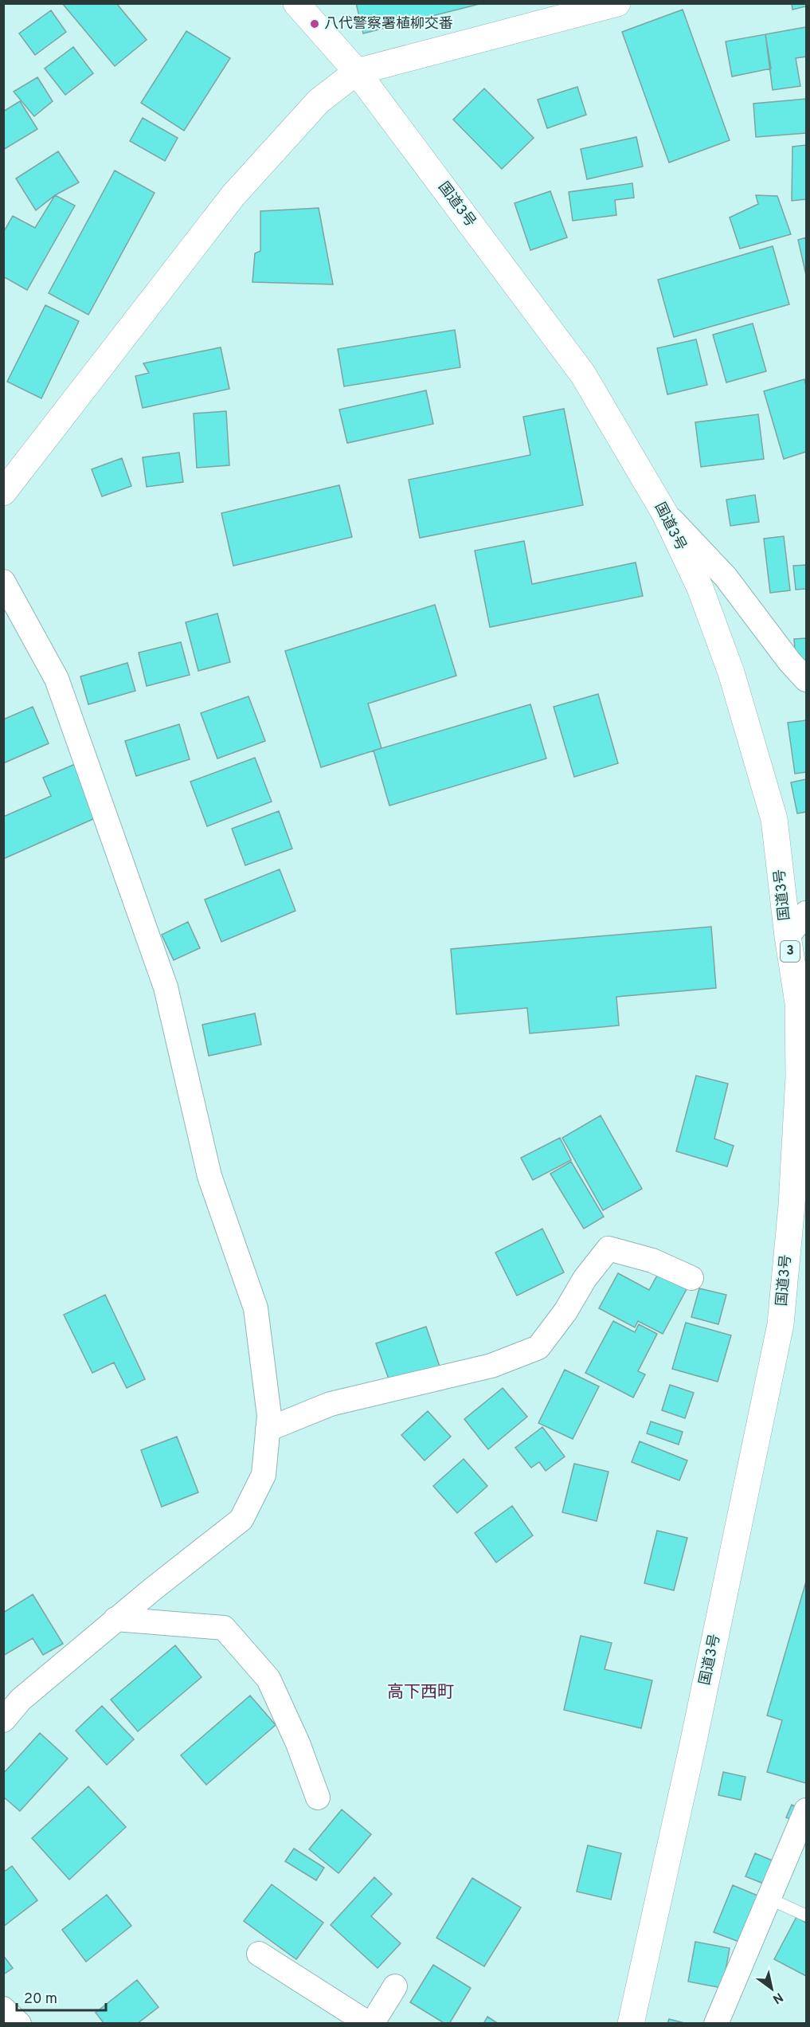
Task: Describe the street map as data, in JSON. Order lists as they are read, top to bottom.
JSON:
{
  "streets": {
    "main road": ["国道3号", "3"]
  },
  "districts": ["高下西町"],
  "places": ["八代警察署植柳交番"],
  "scale_bar": "20 m",
  "north": "bottom right"
}
